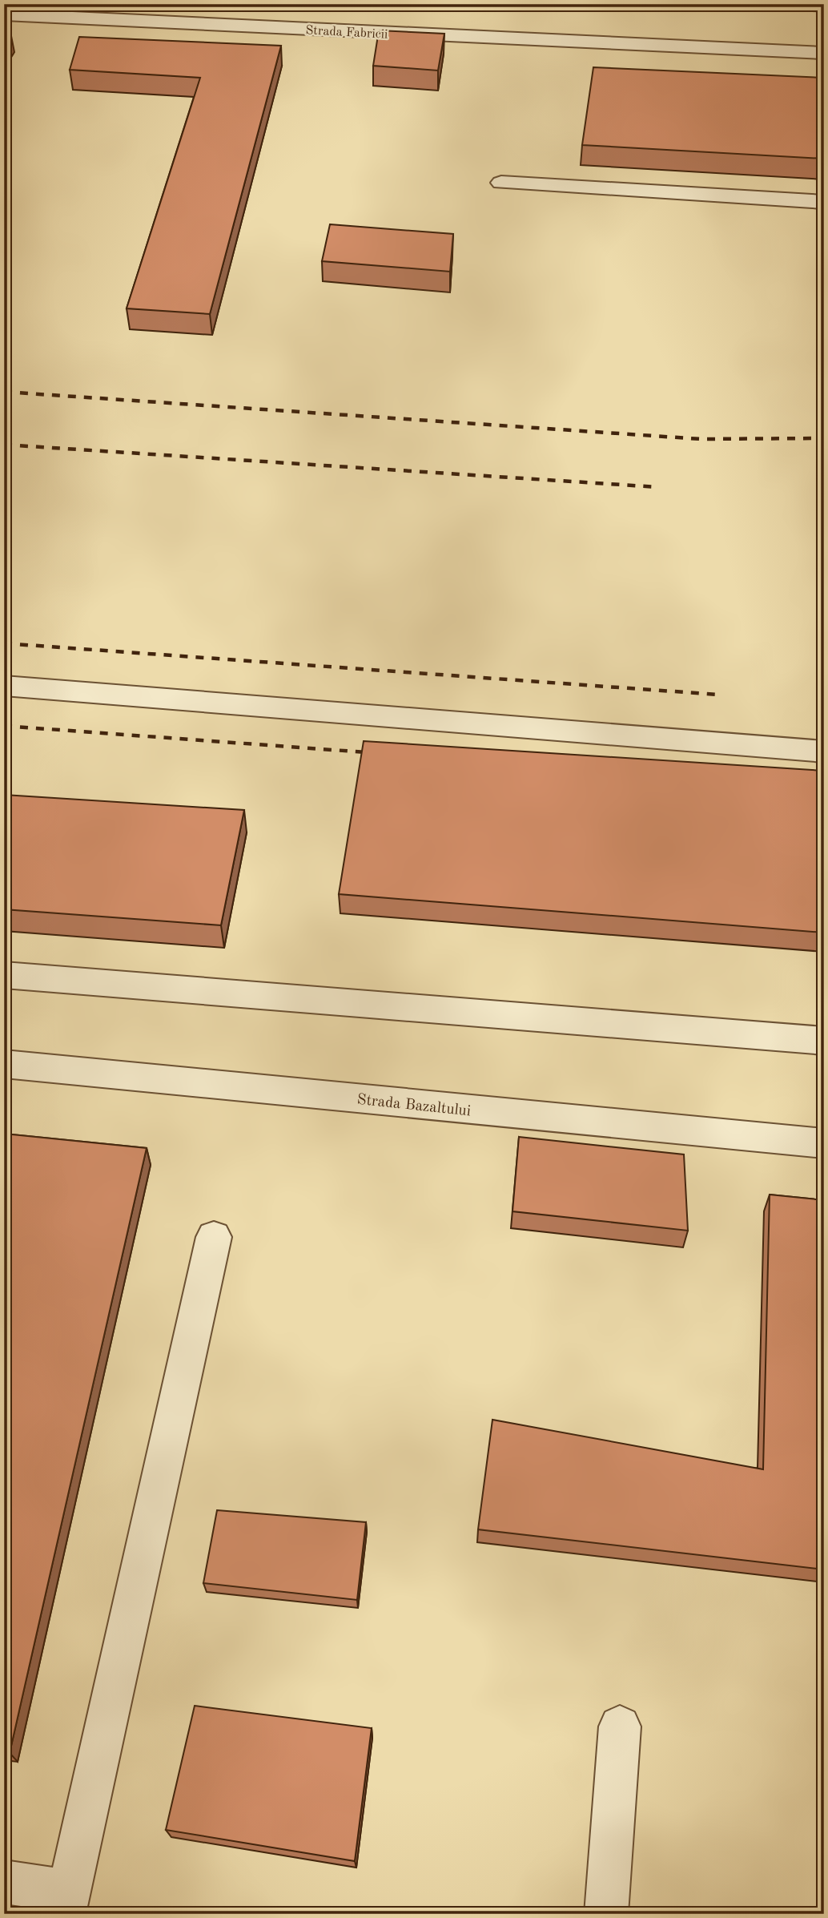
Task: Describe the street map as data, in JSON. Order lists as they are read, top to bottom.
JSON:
{
  "streets": {
    "street": ["Strada Fabricii", "Strada Bazaltului"]
  }
}
